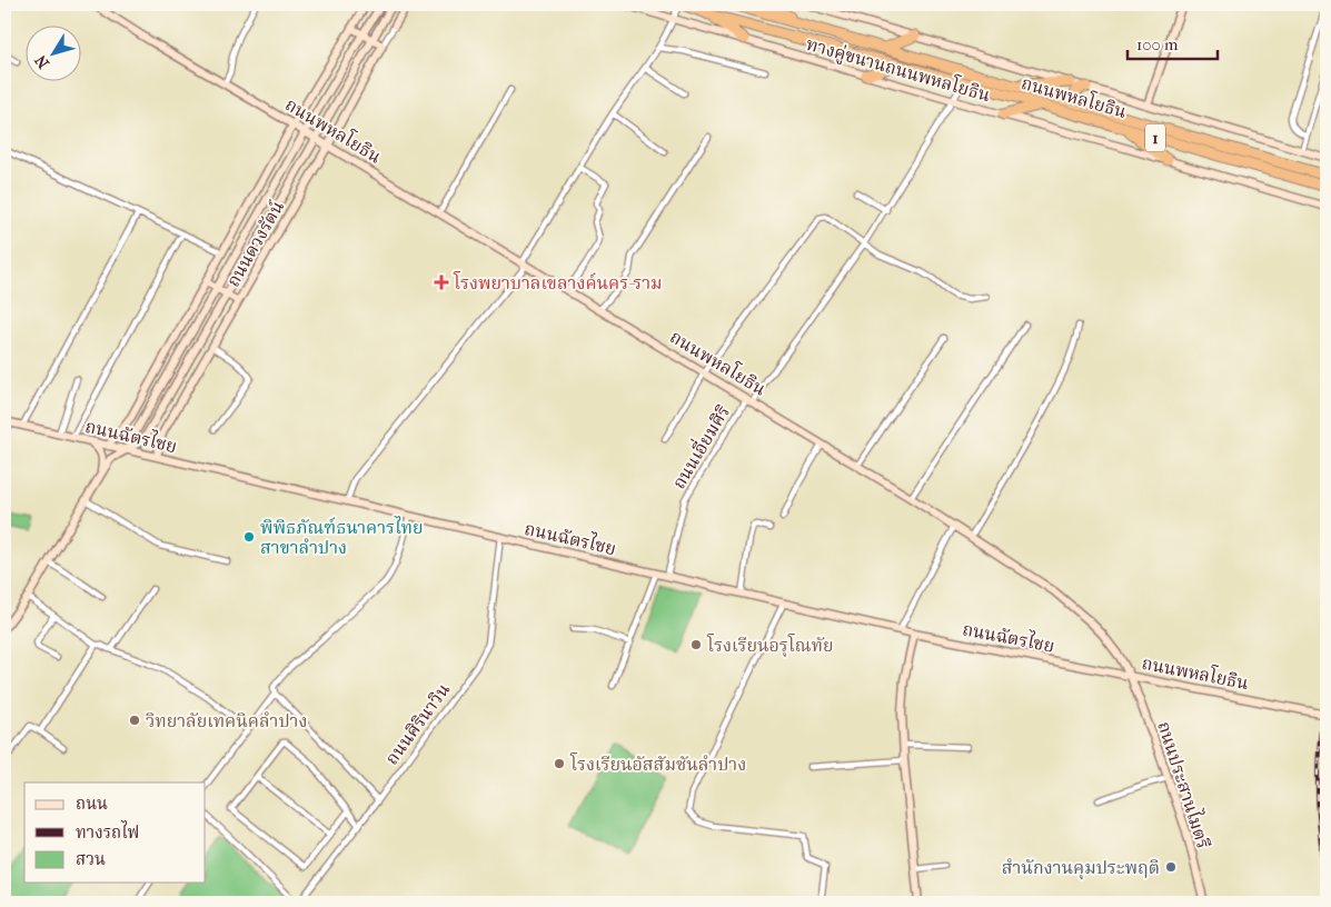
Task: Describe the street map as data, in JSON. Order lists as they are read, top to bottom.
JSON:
{
  "streets": {
    "highway": ["ถนนพหลโยธิน", "1"],
    "main road": [
      "ทางคู่ขนานถนนพหลโยธิน",
      "ถนนดวงรัตน์",
      "ถนนฉัตรไชย",
      "ถนนประสานไมตรี"
    ],
    "street": ["ถนนเอี่ยมศิริ", "ถนนศิรินาวิน"]
  },
  "crossings": [
    ["ทางคู่ขนานถนนพหลโยธิน", "ถนนเอี่ยมศิริ"],
    ["ถนนพหลโยธิน", "ถนนดวงรัตน์"],
    ["ถนนพหลโยธิน", "ถนนฉัตรไชย"],
    ["ถนนพหลโยธิน", "ถนนเอี่ยมศิริ"],
    ["ถนนพหลโยธิน", "ถนนประสานไมตรี"],
    ["ถนนดวงรัตน์", "ถนนฉัตรไชย"],
    ["ถนนฉัตรไชย", "ถนนเอี่ยมศิริ"],
    ["ถนนฉัตรไชย", "ถนนศิรินาวิน"],
    ["ถนนฉัตรไชย", "ถนนประสานไมตรี"]
  ],
  "places": {
    "health": ["โรงพยาบาลเขลางค์นคร-ราม"],
    "other": [
      "พิพิธภัณฑ์ธนาคารไทย สาขาลำปาง",
      "โรงเรียนอรุโณทัย",
      "วิทยาลัยเทคนิคลำปาง",
      "โรงเรียนอัสสัมชันลำปาง",
      "สำนักงานคุมประพฤติ"
    ]
  },
  "legend": ["ถนน", "ทางรถไฟ", "สวน"],
  "scale_bar": "100 m",
  "north": "bottom left"
}
